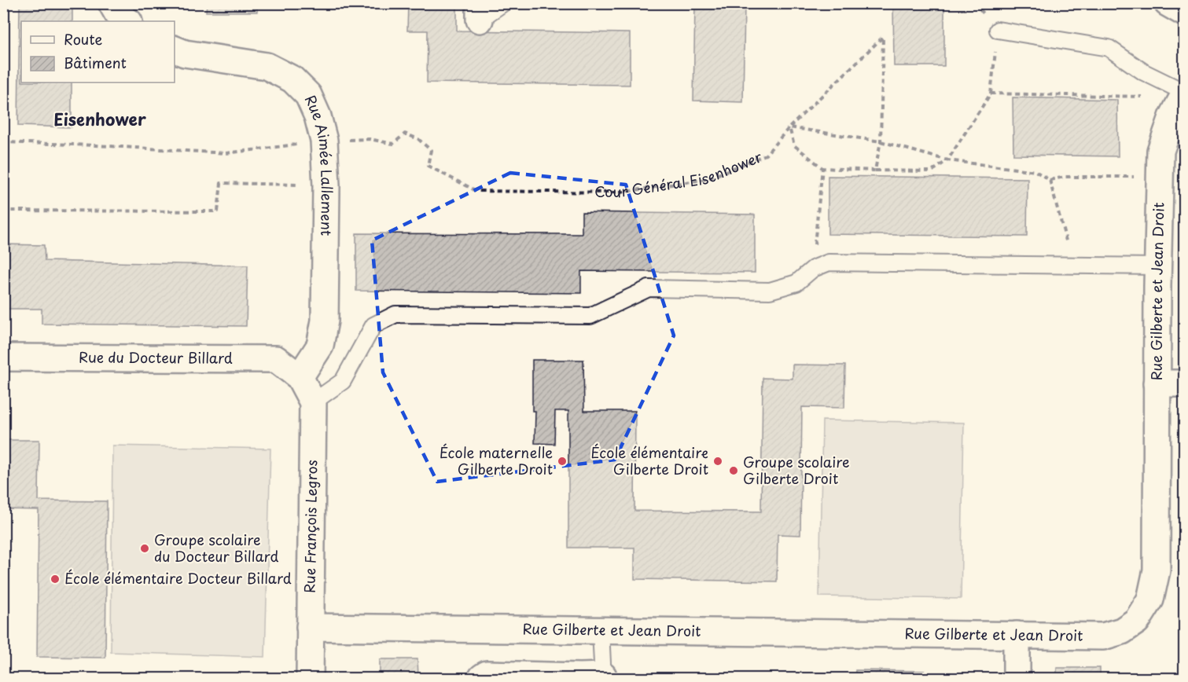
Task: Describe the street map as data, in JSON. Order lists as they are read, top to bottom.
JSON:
{
  "streets": {
    "street": [
      "Rue Aimée Lallement",
      "Rue Gilberte et Jean Droit",
      "Rue du Docteur Billard",
      "Rue François Legros"
    ],
    "path": ["Cour Général Eisenhower"]
  },
  "crossings": [
    ["Rue Aimée Lallement", "Cour Général Eisenhower"],
    ["Rue Aimée Lallement", "Rue du Docteur Billard"],
    ["Rue Aimée Lallement", "Rue François Legros"],
    ["Rue Gilberte et Jean Droit", "Rue François Legros"],
    ["Rue du Docteur Billard", "Rue François Legros"]
  ],
  "districts": ["Eisenhower"],
  "places": [
    "École maternelle Gilberte Droit",
    "École élémentaire Gilberte Droit",
    "Groupe scolaire Gilberte Droit",
    "Groupe scolaire du Docteur Billard",
    "École élémentaire Docteur Billard"
  ],
  "legend": ["Route", "Bâtiment"]
}
